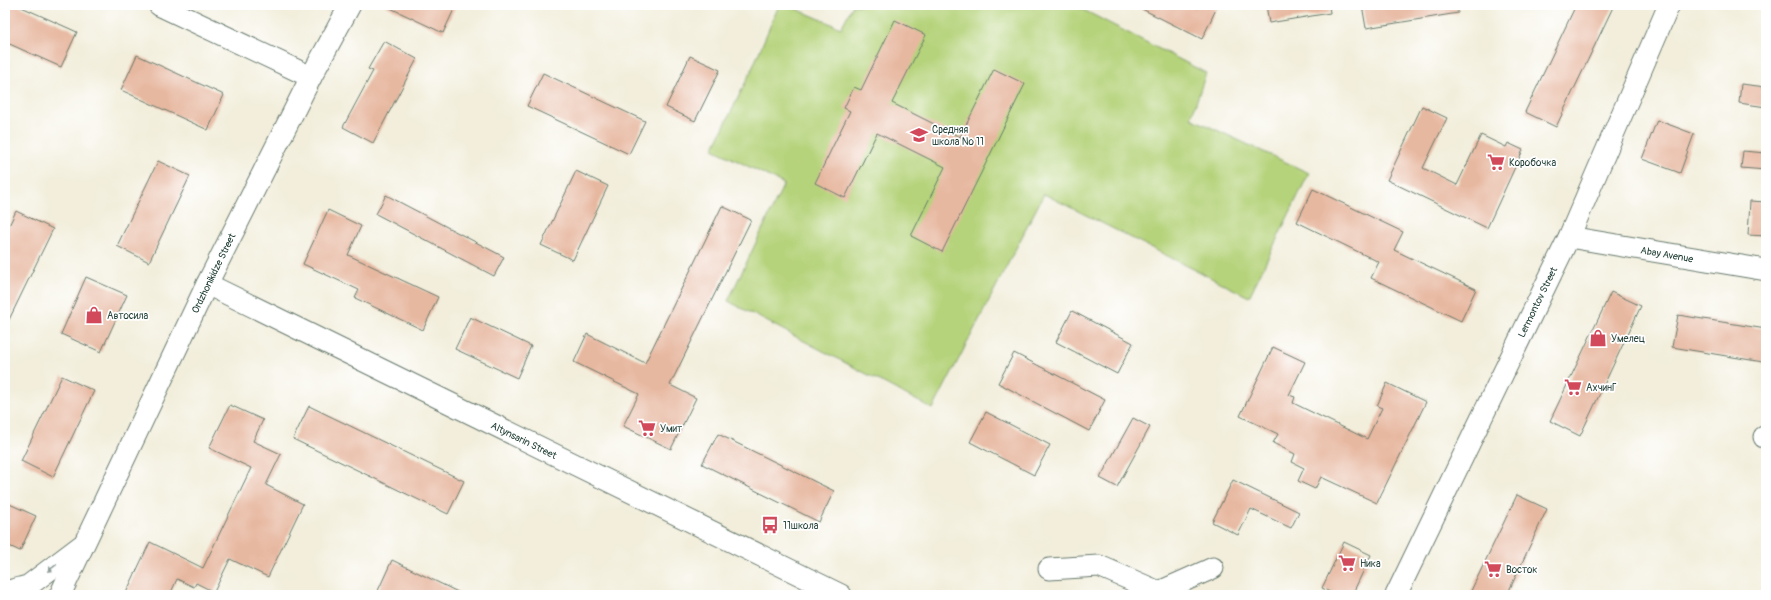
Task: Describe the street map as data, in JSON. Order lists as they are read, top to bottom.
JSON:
{
  "streets": {
    "street": [
      "Abay Avenue",
      "Ordzhonikidze Street",
      "Lermontov Street",
      "Altynsarin Street"
    ]
  },
  "crossings": [
    ["Abay Avenue", "Lermontov Street"],
    ["Ordzhonikidze Street", "Altynsarin Street"]
  ],
  "places": {
    "school or university": ["Средняя школа № 11"],
    "supermarket": [
      "Коробочка",
      "АхчинГ",
      "Умит",
      "Ника",
      "Восток"
    ],
    "shop": ["Автосила", "Умелец"],
    "bus stop": ["11школа"]
  }
}
